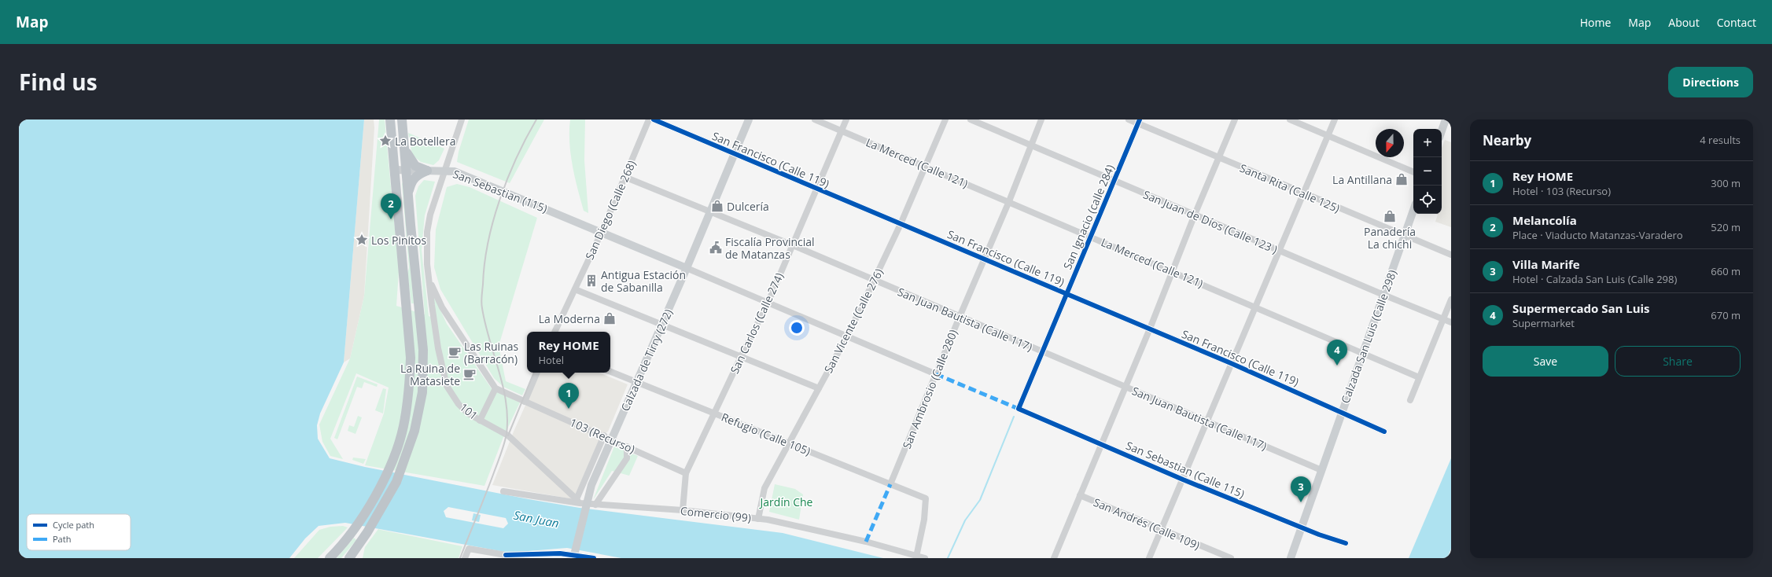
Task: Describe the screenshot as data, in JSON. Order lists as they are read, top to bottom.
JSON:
{
  "streets": {
    "main road": ["San Sebastian (115)", "Calzada San Luis (Calle 298)", "Calzada de Tirry (272)"],
    "street": [
      "San Francisco (Calle 119)",
      "La Merced (Calle 121)",
      "Santa Rita (Calle 125)",
      "San Diego (Calle 268)",
      "San Ignacio (calle 284)",
      "San Juan de Díos (Calle 123 )",
      "San Juan Bautista (Calle 117)",
      "San Vicente (Calle 276)",
      "San Carlos (Calle 274)",
      "San Ambrosio (Calle 280)",
      "101",
      "Refugio (Calle 105)",
      "103 (Recurso)",
      "San Sebastian (Calle 115)",
      "Comercio (99)",
      "San Andrés (Calle 109)"
    ]
  },
  "crossings": [
    ["San Francisco (Calle 119)", "San Ignacio (calle 284)"],
    ["San Francisco (Calle 119)", "San Vicente (Calle 276)"],
    ["San Francisco (Calle 119)", "San Carlos (Calle 274)"],
    ["San Francisco (Calle 119)", "Calzada San Luis (Calle 298)"],
    ["San Francisco (Calle 119)", "Calzada de Tirry (272)"],
    ["San Francisco (Calle 119)", "San Ambrosio (Calle 280)"],
    ["La Merced (Calle 121)", "San Ignacio (calle 284)"],
    ["La Merced (Calle 121)", "San Vicente (Calle 276)"],
    ["La Merced (Calle 121)", "San Carlos (Calle 274)"],
    ["La Merced (Calle 121)", "Calzada San Luis (Calle 298)"],
    ["La Merced (Calle 121)", "San Ambrosio (Calle 280)"],
    ["Santa Rita (Calle 125)", "San Ignacio (calle 284)"],
    ["Santa Rita (Calle 125)", "Calzada San Luis (Calle 298)"],
    ["San Sebastian (115)", "San Diego (Calle 268)"],
    ["San Diego (Calle 268)", "San Juan Bautista (Calle 117)"],
    ["San Ignacio (calle 284)", "San Juan de Díos (Calle 123 )"],
    ["San Ignacio (calle 284)", "San Juan Bautista (Calle 117)"],
    ["San Ignacio (calle 284)", "San Sebastian (Calle 115)"],
    ["San Juan de Díos (Calle 123 )", "Calzada San Luis (Calle 298)"],
    ["San Juan de Díos (Calle 123 )", "San Ambrosio (Calle 280)"],
    ["San Juan Bautista (Calle 117)", "San Vicente (Calle 276)"],
    ["San Juan Bautista (Calle 117)", "San Carlos (Calle 274)"],
    ["San Juan Bautista (Calle 117)", "Calzada San Luis (Calle 298)"],
    ["San Juan Bautista (Calle 117)", "Calzada de Tirry (272)"],
    ["San Juan Bautista (Calle 117)", "San Ambrosio (Calle 280)"],
    ["San Vicente (Calle 276)", "Refugio (Calle 105)"],
    ["San Vicente (Calle 276)", "Comercio (99)"],
    ["San Carlos (Calle 274)", "Refugio (Calle 105)"],
    ["San Carlos (Calle 274)", "103 (Recurso)"],
    ["Calzada San Luis (Calle 298)", "San Sebastian (Calle 115)"],
    ["Calzada de Tirry (272)", "Refugio (Calle 105)"],
    ["Calzada de Tirry (272)", "103 (Recurso)"],
    ["San Ambrosio (Calle 280)", "Refugio (Calle 105)"],
    ["101", "Comercio (99)"],
    ["Refugio (Calle 105)", "Comercio (99)"]
  ],
  "water": ["San Juan"],
  "parks": ["Jardín Che"],
  "places": {
    "place": ["La Botellera", "Los Pinitos"],
    "shop": [
      "La Antillana",
      "Dulcería",
      "Panadería La chichi",
      "La Moderna"
    ],
    "public building": ["Fiscalía Provincial de Matanzas"],
    "building": ["Antigua Estación de Sabanilla"],
    "cafe": ["Las Ruinas (Barracón)", "La Ruina de Matasiete"]
  },
  "legend": ["Cycle path", "Path"],
  "north": "bottom",
  "page": {
    "header": "Map",
    "nav": [
      "Home",
      "Map",
      "About",
      "Contact"
    ],
    "title": "Find us",
    "buttons": [
      "Directions",
      ["Save", "Share"]
    ],
    "heading": ["Nearby", "4 results"],
    "map_buttons": ["+", "−"],
    "list": [
      {
        "mark": "1",
        "name": "Rey HOME",
        "note": "Hotel · 103 (Recurso)",
        "value": "300 m"
      },
      {
        "mark": "2",
        "name": "Melancolía",
        "note": "Place · Viaducto Matanzas-Varadero",
        "value": "520 m"
      },
      {
        "mark": "3",
        "name": "Villa Marife",
        "note": "Hotel · Calzada San Luis (Calle 298)",
        "value": "660 m"
      },
      {
        "mark": "4",
        "name": "Supermercado San Luis",
        "note": "Supermarket",
        "value": "670 m"
      }
    ],
    "pins": [
      "2",
      "4",
      "1",
      "3"
    ],
    "popup": ["Rey HOME", "Hotel"]
  }
}
